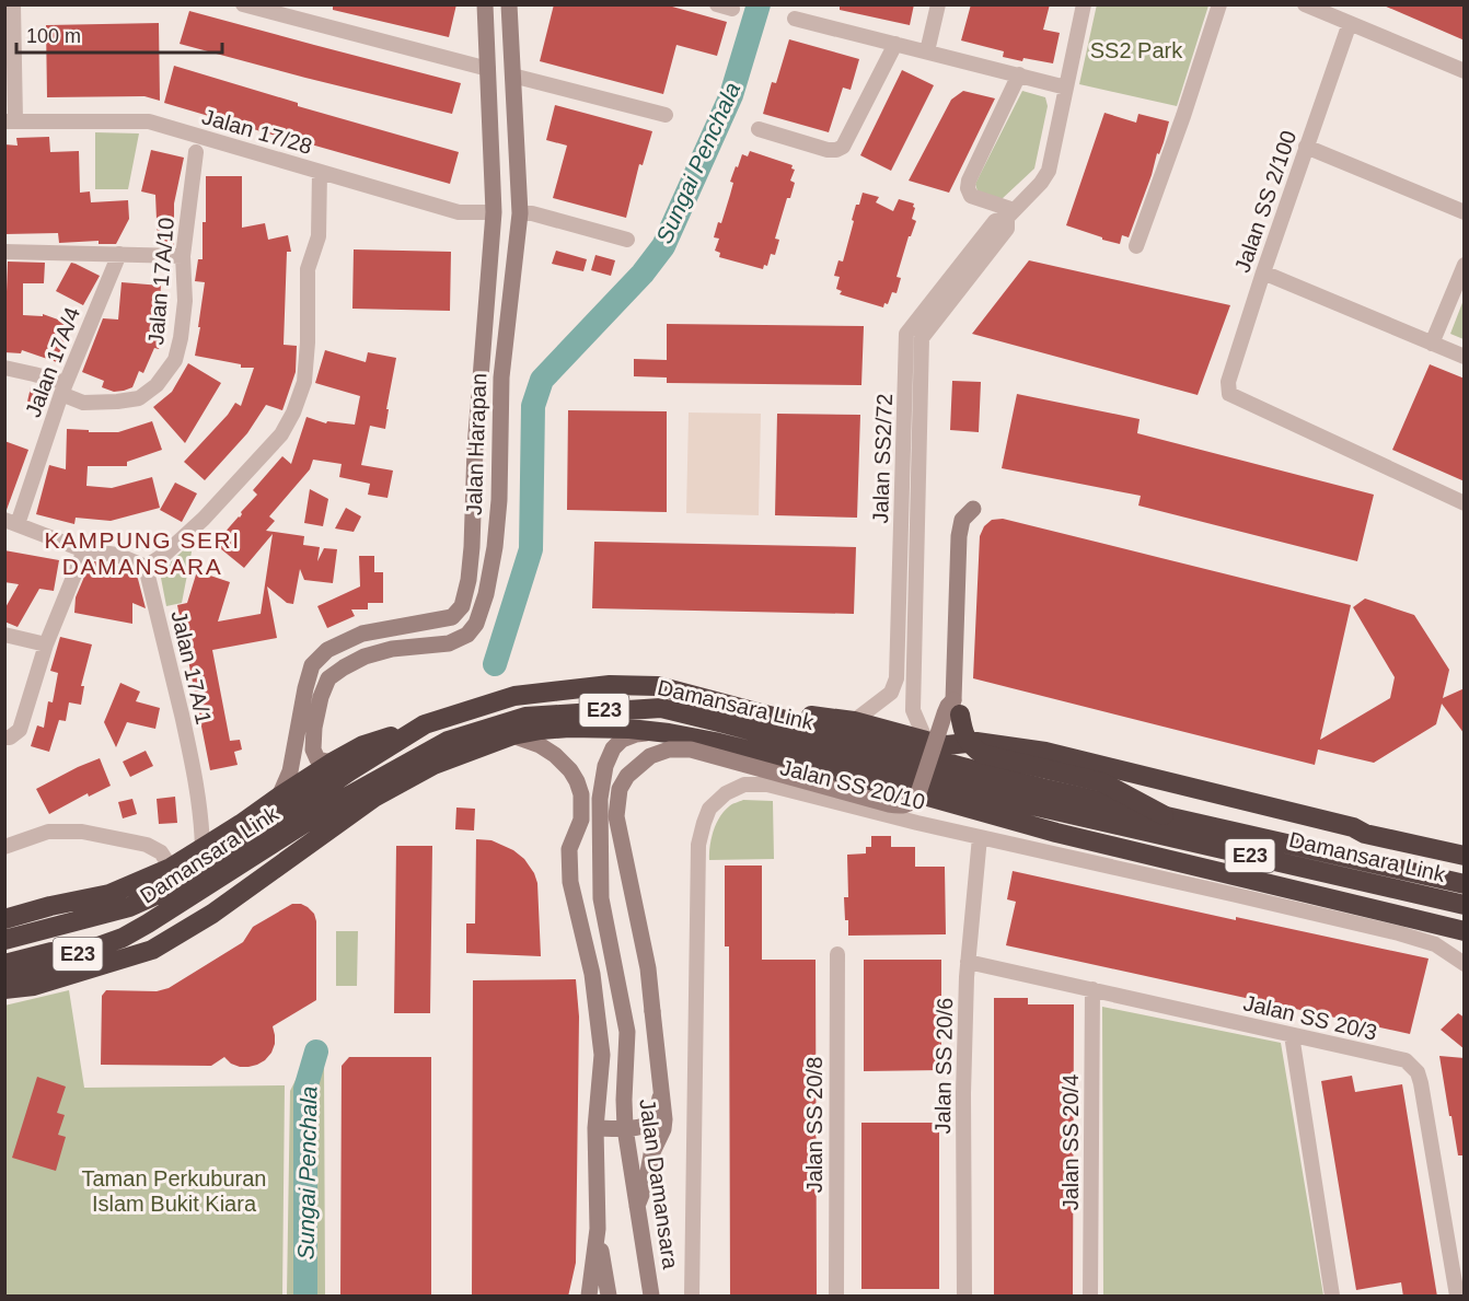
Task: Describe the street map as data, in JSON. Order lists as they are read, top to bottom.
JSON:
{
  "streets": {
    "highway": ["Damansara Link", "E23"],
    "main road": ["Jalan Harapan", "Jalan Damansara"],
    "street": [
      "Jalan 17/28",
      "Jalan SS 2/100",
      "Jalan 17A/10",
      "Jalan 17A/4",
      "Jalan SS2/72",
      "Jalan 17A/1",
      "Jalan SS 20/10",
      "Jalan SS 20/3",
      "Jalan SS 20/6",
      "Jalan SS 20/8",
      "Jalan SS 20/4"
    ]
  },
  "crossings": [
    ["Jalan 17A/10", "Jalan 17A/4"],
    ["Jalan SS 20/10", "Jalan SS 20/6"],
    ["Jalan SS 20/3", "Jalan SS 20/6"],
    ["Jalan SS 20/3", "Jalan SS 20/4"]
  ],
  "districts": ["KAMPUNG SERI DAMANSARA"],
  "water": ["Sungai Penchala"],
  "parks": ["SS2 Park", "Taman Perkuburan Islam Bukit Kiara"],
  "scale_bar": "100 m"
}
